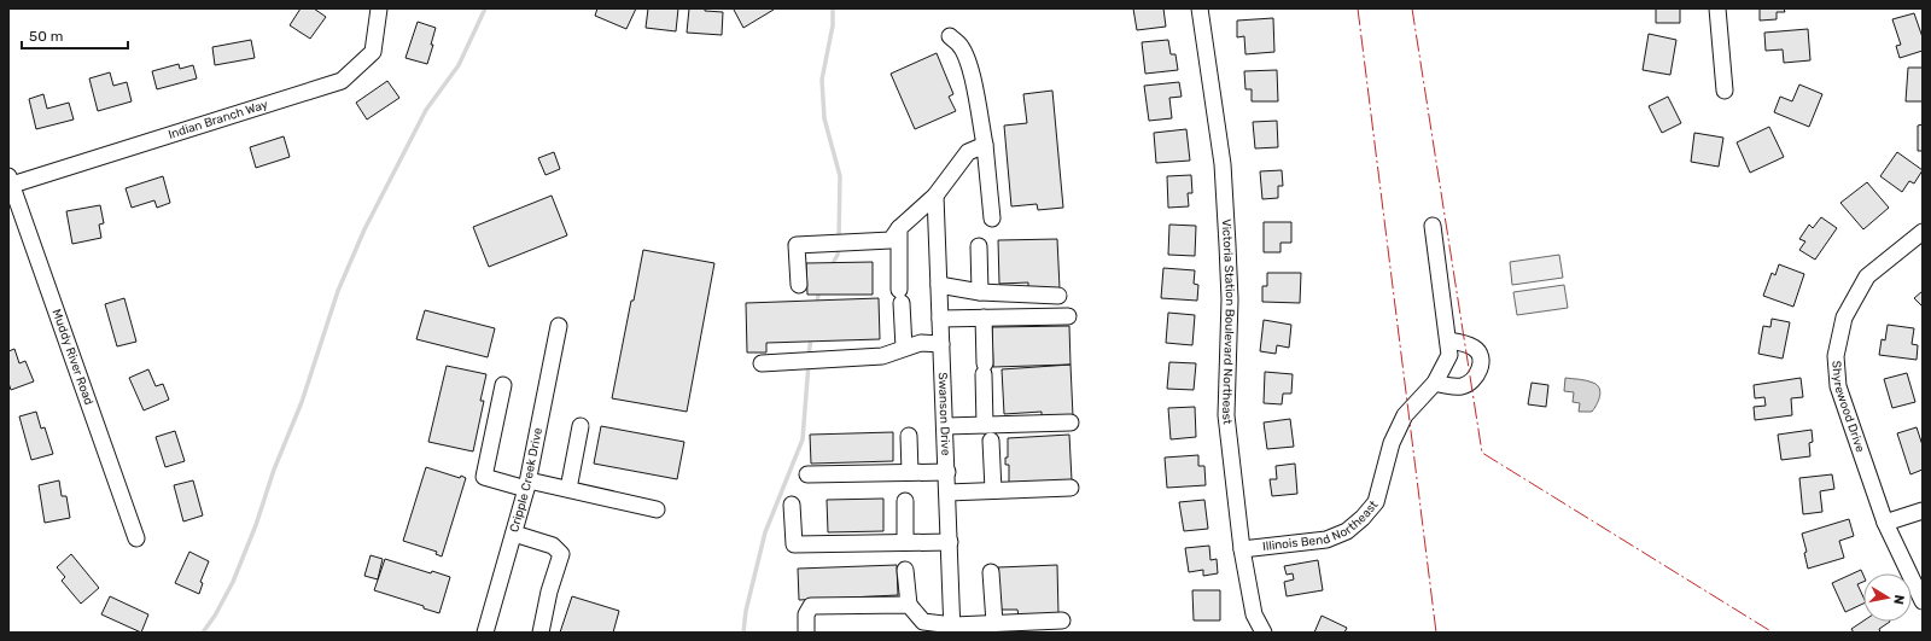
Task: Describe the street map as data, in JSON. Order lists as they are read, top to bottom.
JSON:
{
  "streets": {
    "street": [
      "Indian Branch Way",
      "Victoria Station Boulevard Northeast",
      "Muddy River Road",
      "Shyrewood Drive",
      "Swanson Drive",
      "Cripple Creek Drive",
      "Illinois Bend Northeast"
    ]
  },
  "crossings": [
    ["Indian Branch Way", "Muddy River Road"],
    ["Victoria Station Boulevard Northeast", "Illinois Bend Northeast"]
  ],
  "scale_bar": "50 m",
  "north": "right"
}
